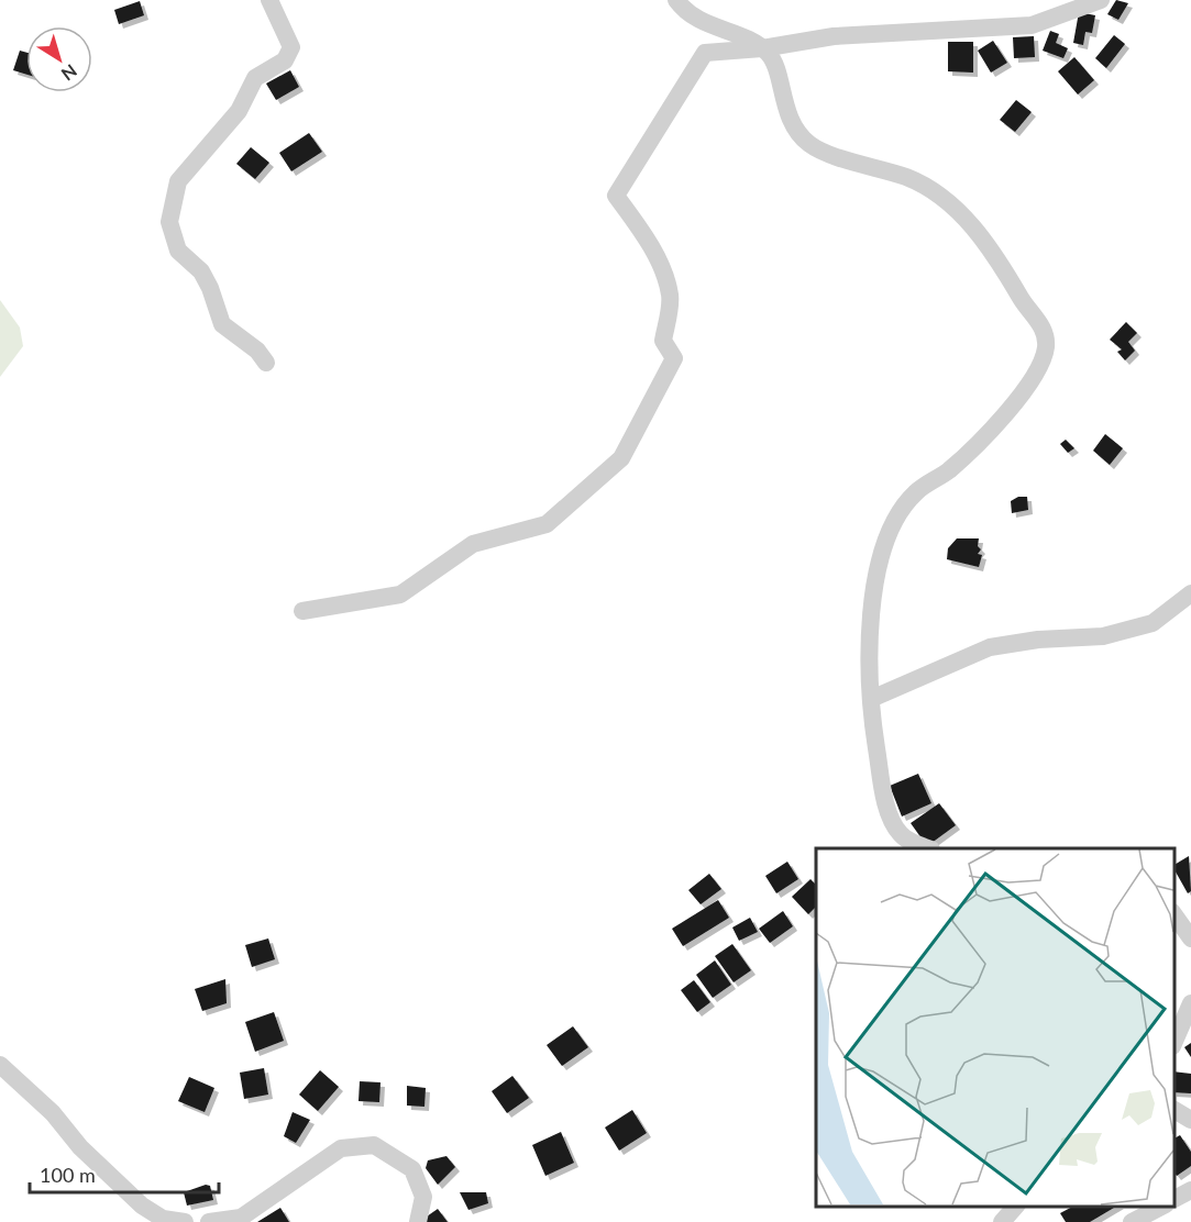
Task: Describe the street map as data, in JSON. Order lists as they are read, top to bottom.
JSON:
{
  "scale_bar": "100 m",
  "north": "bottom right"
}
